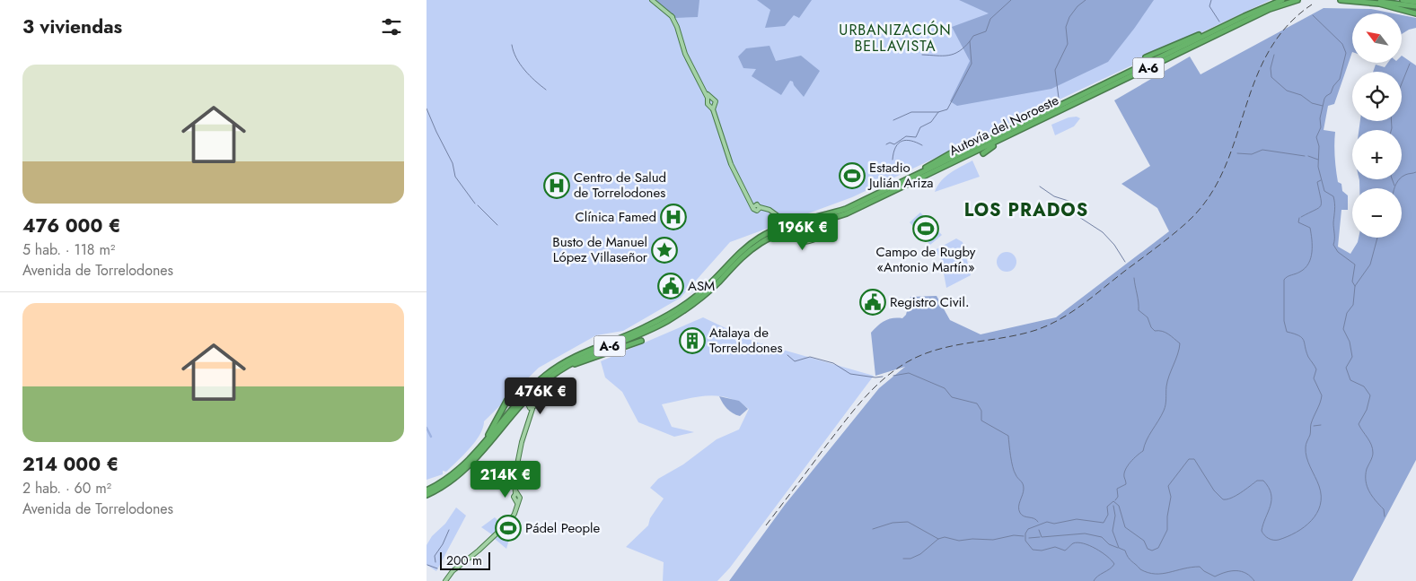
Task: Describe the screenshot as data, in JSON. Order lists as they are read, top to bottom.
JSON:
{
  "streets": {
    "highway": ["A-6", "Autovía del Noroeste"]
  },
  "districts": ["URBANIZACIÓN BELLAVISTA", "LOS PRADOS"],
  "places": {
    "sports": ["Estadio Julián Ariza", "Campo de Rugby «Antonio Martín»", "Pádel People"],
    "hospital": ["Centro de Salud de Torrelodones", "Clínica Famed"],
    "place": ["Busto de Manuel López Villaseñor"],
    "public building": ["ASM", "Registro Civil."],
    "building": ["Atalaya de Torrelodones"]
  },
  "scale_bar": "200 m",
  "north": "top left",
  "page": {
    "heading": "3 viviendas",
    "map_buttons": ["+", "−"],
    "list": [
      {
        "name": "476 000 €",
        "note": "5 hab. · 118 m² · Avenida de Torrelodones"
      },
      {
        "name": "214 000 €",
        "note": "2 hab. · 60 m² · Avenida de Torrelodones"
      }
    ],
    "price": ["196K €", "476K €", "214K €"],
    "scale": "200 m"
  }
}
